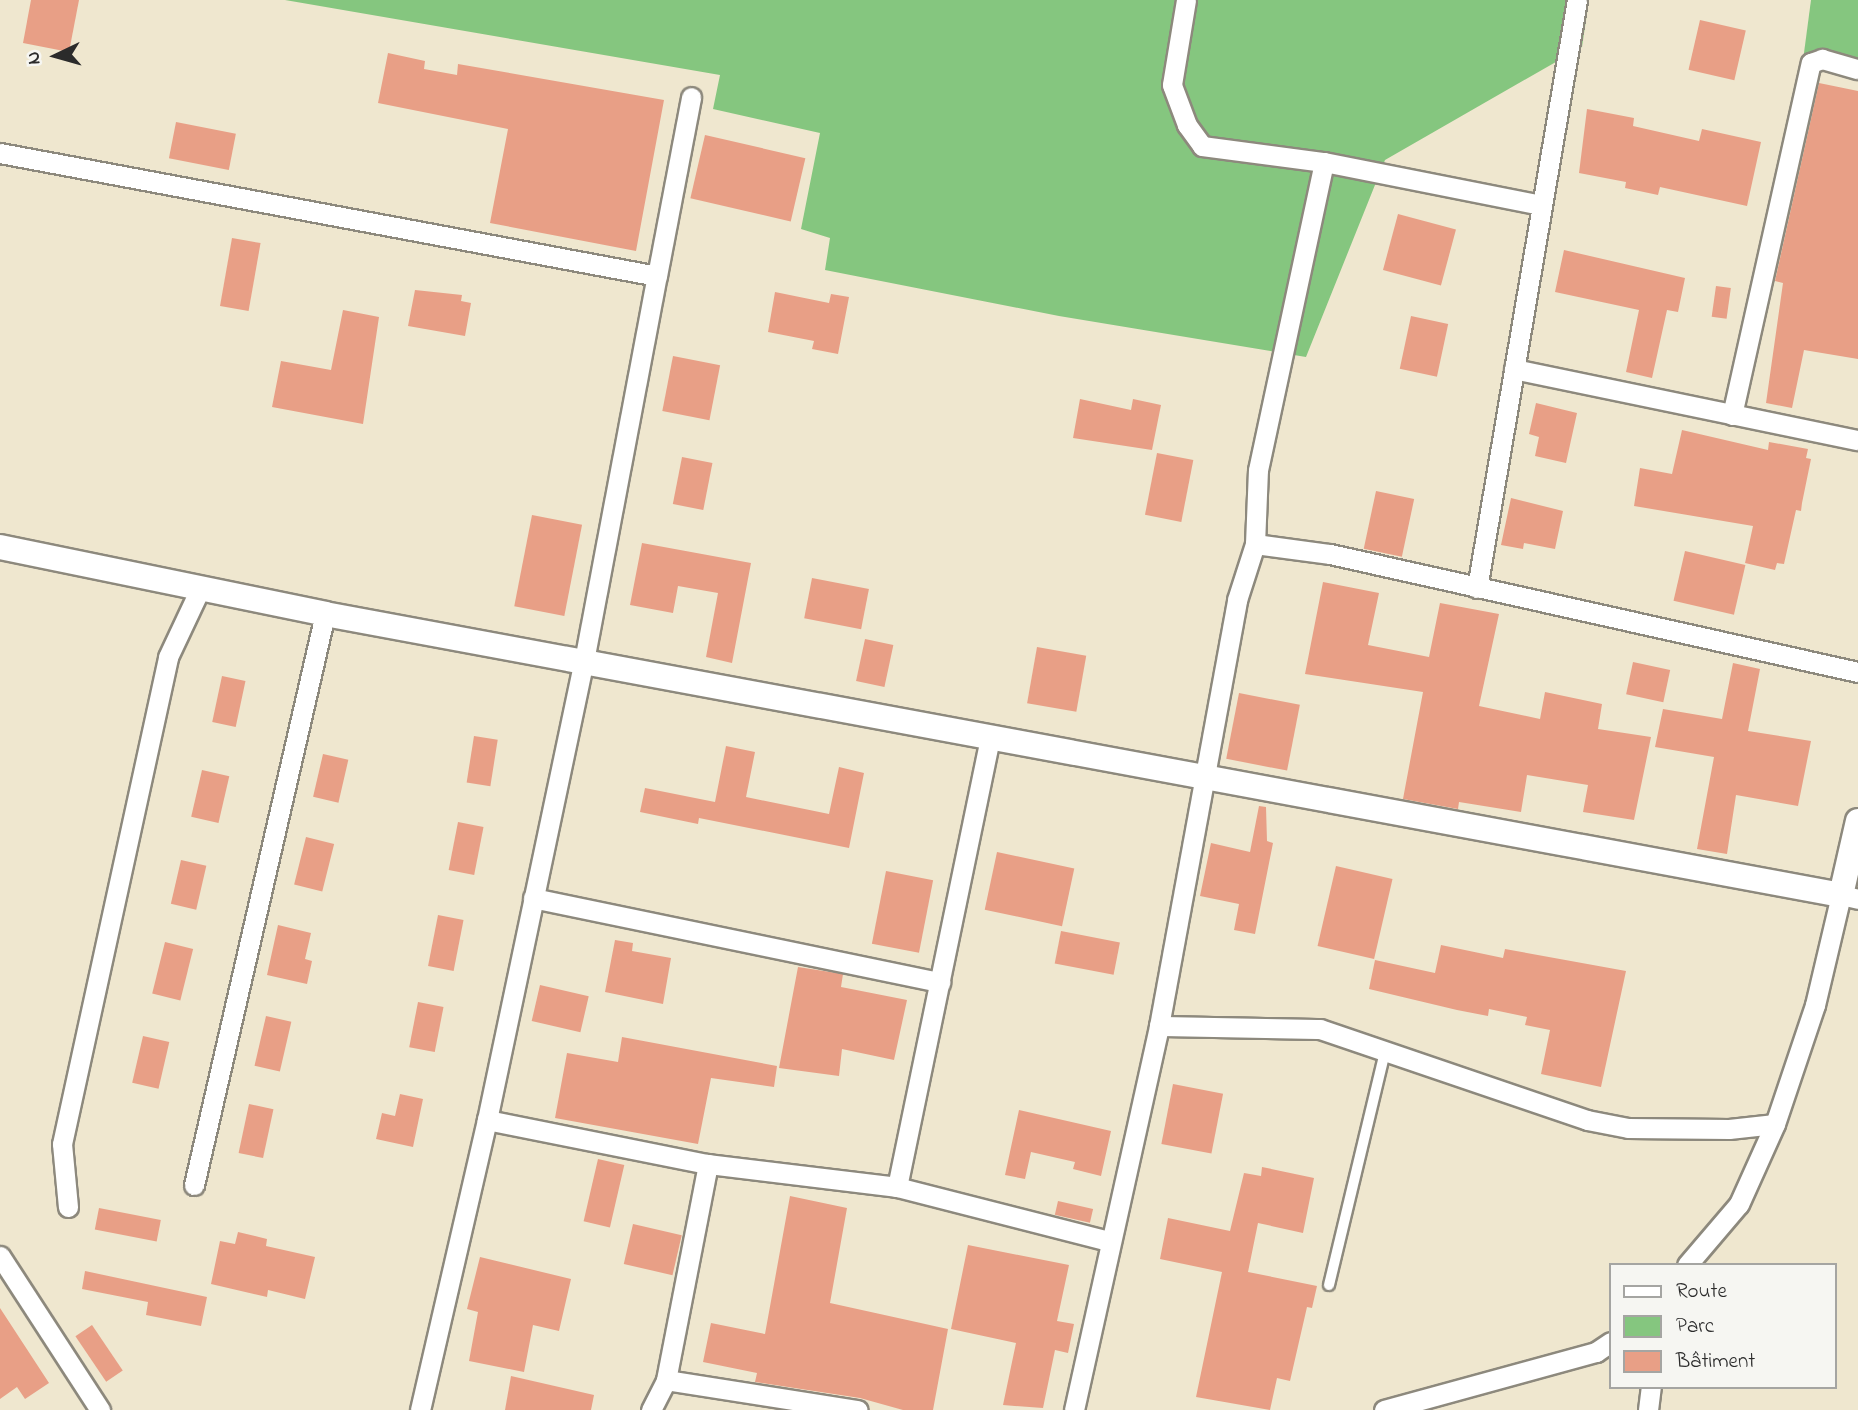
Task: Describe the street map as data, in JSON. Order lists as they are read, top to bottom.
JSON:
{
  "legend": ["Route", "Parc", "Bâtiment"],
  "north": "left"
}
